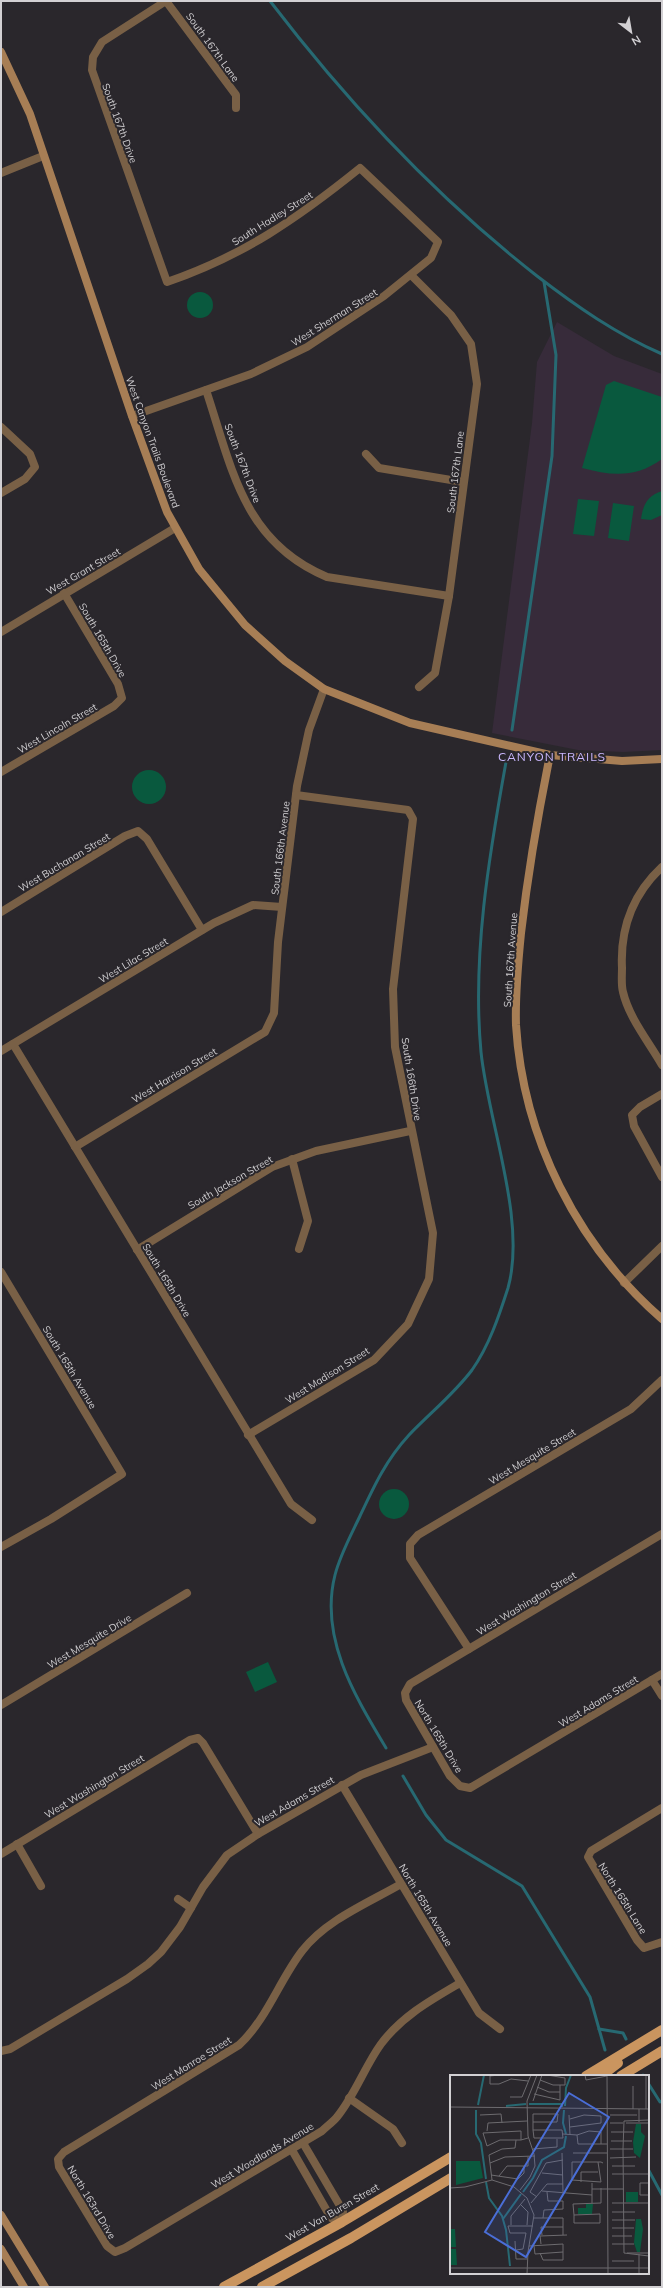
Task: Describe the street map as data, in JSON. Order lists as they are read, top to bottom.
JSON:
{
  "streets": {
    "main road": ["West Van Buren Street"],
    "street": [
      "South 167th Lane",
      "South 167th Drive",
      "South Hadley Street",
      "West Sherman Street",
      "West Canyon Trails Boulevard",
      "West Grant Street",
      "South 165th Drive",
      "West Lincoln Street",
      "South 166th Avenue",
      "West Buchanan Street",
      "West Lilac Street",
      "South 167th Avenue",
      "West Harrison Street",
      "South 166th Drive",
      "South Jackson Street",
      "South 165th Avenue",
      "West Madison Street",
      "West Mesquite Street",
      "West Washington Street",
      "West Mesquite Drive",
      "West Adams Street",
      "North 165th Drive",
      "North 165th Lane",
      "North 165th Avenue",
      "West Monroe Street",
      "West Woodlands Avenue",
      "North 163rd Drive"
    ]
  },
  "crossings": [
    ["South 167th Lane", "South 167th Drive"],
    ["South 167th Lane", "West Sherman Street"],
    ["South 167th Drive", "South Hadley Street"],
    ["South 167th Drive", "West Sherman Street"],
    ["South Hadley Street", "West Sherman Street"],
    ["West Sherman Street", "West Canyon Trails Boulevard"],
    ["West Canyon Trails Boulevard", "West Grant Street"],
    ["West Canyon Trails Boulevard", "South 166th Avenue"],
    ["West Canyon Trails Boulevard", "South 167th Avenue"],
    ["West Grant Street", "South 165th Drive"],
    ["South 165th Drive", "West Lincoln Street"],
    ["South 165th Drive", "West Lilac Street"],
    ["South 165th Drive", "West Harrison Street"],
    ["South 165th Drive", "South Jackson Street"],
    ["South 165th Drive", "West Madison Street"],
    ["South 166th Avenue", "West Lilac Street"],
    ["South 166th Avenue", "West Harrison Street"],
    ["South 166th Avenue", "South 166th Drive"],
    ["West Buchanan Street", "West Lilac Street"],
    ["South 166th Drive", "South Jackson Street"],
    ["South 166th Drive", "West Madison Street"],
    ["West Mesquite Street", "West Washington Street"],
    ["West Washington Street", "West Adams Street"],
    ["West Washington Street", "North 165th Drive"],
    ["West Adams Street", "North 165th Drive"],
    ["West Adams Street", "North 165th Avenue"],
    ["North 165th Avenue", "West Monroe Street"],
    ["North 165th Avenue", "West Woodlands Avenue"],
    ["West Monroe Street", "North 163rd Drive"],
    ["West Woodlands Avenue", "North 163rd Drive"]
  ],
  "districts": ["CANYON TRAILS"],
  "north": "bottom right"
}
